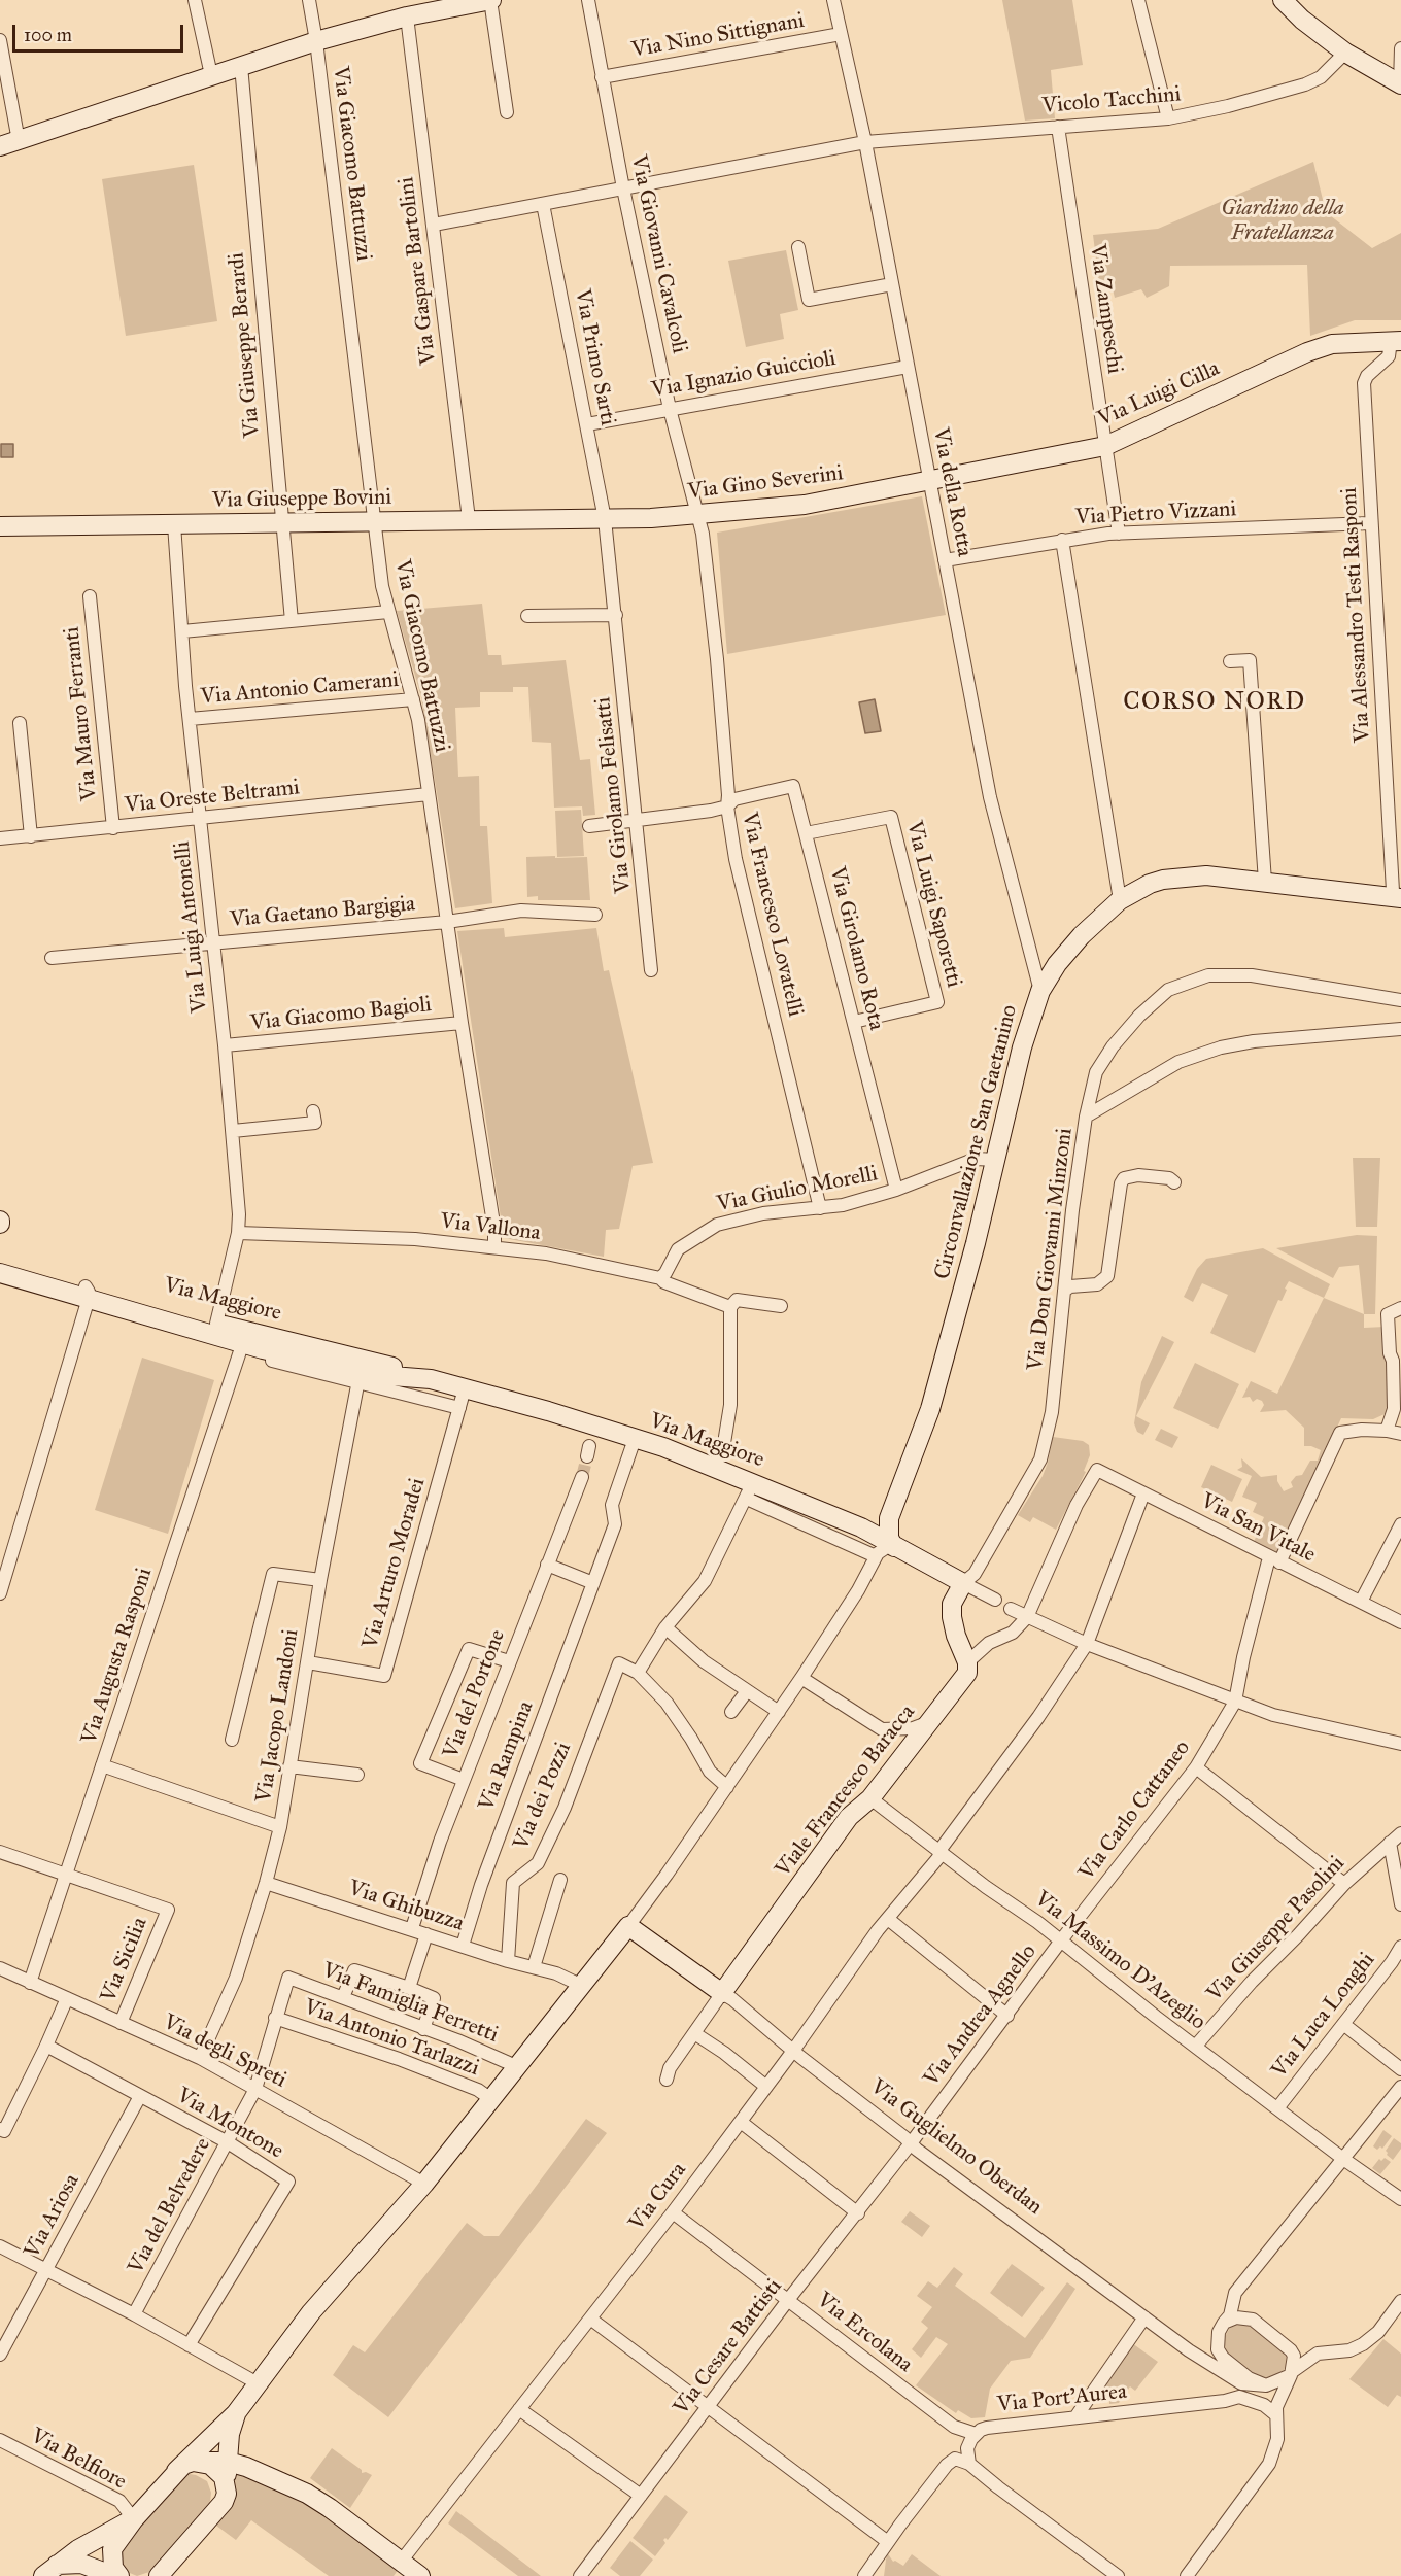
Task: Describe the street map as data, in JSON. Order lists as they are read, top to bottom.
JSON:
{
  "streets": {
    "street": [
      "Via Nino Sittignani",
      "Vicolo Tacchini",
      "Via Giacomo Battuzzi",
      "Via Giovanni Cavalcoli",
      "Via Gaspare Bartolini",
      "Via Zampeschi",
      "Via Giuseppe Berardi",
      "Via Primo Sarti",
      "Via Ignazio Guiccioli",
      "Via Luigi Cilla",
      "Via Gino Severini",
      "Via della Rotta",
      "Via Giuseppe Bovini",
      "Via Pietro Vizzani",
      "Via Alessandro Testi Rasponi",
      "Via Antonio Camerani",
      "Via Mauro Ferranti",
      "Via Girolamo Felisatti",
      "Via Oreste Beltrami",
      "Via Luigi Saporetti",
      "Via Gaetano Bargigia",
      "Via Francesco Lovatelli",
      "Via Luigi Antonelli",
      "Via Girolamo Rota",
      "Via Giacomo Bagioli",
      "Circonvallazione San Gaetanino",
      "Via Giulio Morelli",
      "Via Vallona",
      "Via Don Giovanni Minzoni",
      "Via Maggiore",
      "Via San Vitale",
      "Via Arturo Moradei",
      "Via Augusta Rasponi",
      "Via del Portone",
      "Via Jacopo Landoni",
      "Via Rampina",
      "Viale Francesco Baracca",
      "Via dei Pozzi",
      "Via Carlo Cattaneo",
      "Via Ghibuzza",
      "Via Giuseppe Pasolini",
      "Via Sicilia",
      "Via Massimo D'Azeglio",
      "Via Famiglia Ferretti",
      "Via Andrea Agnello",
      "Via Luca Longhi",
      "Via Antonio Tarlazzi",
      "Via degli Spreti",
      "Via Montone",
      "Via Guglielmo Oberdan",
      "Via Cura",
      "Via del Belvedere",
      "Via Ariosa",
      "Via Ercolana",
      "Via Cesare Battisti",
      "Via Port'Aurea",
      "Via Belfiore"
    ]
  },
  "crossings": [
    ["Via Nino Sittignani", "Via Giovanni Cavalcoli"],
    ["Via Nino Sittignani", "Via della Rotta"],
    ["Vicolo Tacchini", "Via Giovanni Cavalcoli"],
    ["Vicolo Tacchini", "Via Gaspare Bartolini"],
    ["Vicolo Tacchini", "Via Zampeschi"],
    ["Vicolo Tacchini", "Via Primo Sarti"],
    ["Vicolo Tacchini", "Via della Rotta"],
    ["Via Giacomo Battuzzi", "Via Giuseppe Bovini"],
    ["Via Giacomo Battuzzi", "Via Antonio Camerani"],
    ["Via Giacomo Battuzzi", "Via Oreste Beltrami"],
    ["Via Giacomo Battuzzi", "Via Gaetano Bargigia"],
    ["Via Giacomo Battuzzi", "Via Giacomo Bagioli"],
    ["Via Giacomo Battuzzi", "Via Vallona"],
    ["Via Giovanni Cavalcoli", "Via Ignazio Guiccioli"],
    ["Via Giovanni Cavalcoli", "Via Gino Severini"],
    ["Via Giovanni Cavalcoli", "Via Francesco Lovatelli"],
    ["Via Gaspare Bartolini", "Via Giuseppe Bovini"],
    ["Via Zampeschi", "Via Luigi Cilla"],
    ["Via Zampeschi", "Via Pietro Vizzani"],
    ["Via Giuseppe Berardi", "Via Giuseppe Bovini"],
    ["Via Primo Sarti", "Via Ignazio Guiccioli"],
    ["Via Primo Sarti", "Via Gino Severini"],
    ["Via Primo Sarti", "Via Giuseppe Bovini"],
    ["Via Primo Sarti", "Via Girolamo Felisatti"],
    ["Via Ignazio Guiccioli", "Via della Rotta"],
    ["Via Luigi Cilla", "Via Gino Severini"],
    ["Via Luigi Cilla", "Via della Rotta"],
    ["Via Luigi Cilla", "Via Alessandro Testi Rasponi"],
    ["Via Gino Severini", "Via della Rotta"],
    ["Via Gino Severini", "Via Giuseppe Bovini"],
    ["Via Gino Severini", "Via Girolamo Felisatti"],
    ["Via Gino Severini", "Via Francesco Lovatelli"],
    ["Via della Rotta", "Via Pietro Vizzani"],
    ["Via della Rotta", "Circonvallazione San Gaetanino"],
    ["Via Giuseppe Bovini", "Via Girolamo Felisatti"],
    ["Via Giuseppe Bovini", "Via Luigi Antonelli"],
    ["Via Pietro Vizzani", "Via Alessandro Testi Rasponi"],
    ["Via Alessandro Testi Rasponi", "Circonvallazione San Gaetanino"],
    ["Via Antonio Camerani", "Via Luigi Antonelli"],
    ["Via Mauro Ferranti", "Via Oreste Beltrami"],
    ["Via Oreste Beltrami", "Via Luigi Antonelli"],
    ["Via Luigi Saporetti", "Via Girolamo Rota"],
    ["Via Gaetano Bargigia", "Via Luigi Antonelli"],
    ["Via Francesco Lovatelli", "Via Girolamo Rota"],
    ["Via Francesco Lovatelli", "Via Giulio Morelli"],
    ["Via Luigi Antonelli", "Via Giacomo Bagioli"],
    ["Via Luigi Antonelli", "Via Vallona"],
    ["Via Luigi Antonelli", "Via Maggiore"],
    ["Via Girolamo Rota", "Via Giulio Morelli"],
    ["Circonvallazione San Gaetanino", "Via Giulio Morelli"],
    ["Via Giulio Morelli", "Via Vallona"],
    ["Via Don Giovanni Minzoni", "Via Maggiore"],
    ["Via Maggiore", "Via Arturo Moradei"],
    ["Via Maggiore", "Via Augusta Rasponi"],
    ["Via Maggiore", "Via Jacopo Landoni"],
    ["Via Maggiore", "Via Rampina"],
    ["Via San Vitale", "Via Carlo Cattaneo"],
    ["Via San Vitale", "Via Cura"],
    ["Via Arturo Moradei", "Via Jacopo Landoni"],
    ["Via Augusta Rasponi", "Via Sicilia"],
    ["Via Augusta Rasponi", "Via degli Spreti"],
    ["Via del Portone", "Via Ghibuzza"],
    ["Via Jacopo Landoni", "Via Ghibuzza"],
    ["Via Jacopo Landoni", "Via degli Spreti"],
    ["Via Rampina", "Via Ghibuzza"],
    ["Viale Francesco Baracca", "Via Massimo D'Azeglio"],
    ["Viale Francesco Baracca", "Via Guglielmo Oberdan"],
    ["Via dei Pozzi", "Via Ghibuzza"],
    ["Via Carlo Cattaneo", "Via Massimo D'Azeglio"],
    ["Via Carlo Cattaneo", "Via Andrea Agnello"],
    ["Via Giuseppe Pasolini", "Via Massimo D'Azeglio"],
    ["Via Sicilia", "Via degli Spreti"],
    ["Via Massimo D'Azeglio", "Via Andrea Agnello"],
    ["Via Massimo D'Azeglio", "Via Luca Longhi"],
    ["Via Massimo D'Azeglio", "Via Cura"],
    ["Via Famiglia Ferretti", "Via del Belvedere"],
    ["Via Andrea Agnello", "Via Guglielmo Oberdan"],
    ["Via Andrea Agnello", "Via Cesare Battisti"],
    ["Via Antonio Tarlazzi", "Via del Belvedere"],
    ["Via degli Spreti", "Via del Belvedere"],
    ["Via Montone", "Via del Belvedere"],
    ["Via Montone", "Via Ariosa"],
    ["Via Guglielmo Oberdan", "Via Cura"],
    ["Via Guglielmo Oberdan", "Via Cesare Battisti"],
    ["Via Guglielmo Oberdan", "Via Port'Aurea"],
    ["Via Cura", "Via Ercolana"],
    ["Via Ercolana", "Via Cesare Battisti"],
    ["Via Ercolana", "Via Port'Aurea"]
  ],
  "districts": ["CORSO NORD"],
  "parks": ["Giardino della Fratellanza"],
  "scale_bar": "100 m"
}
